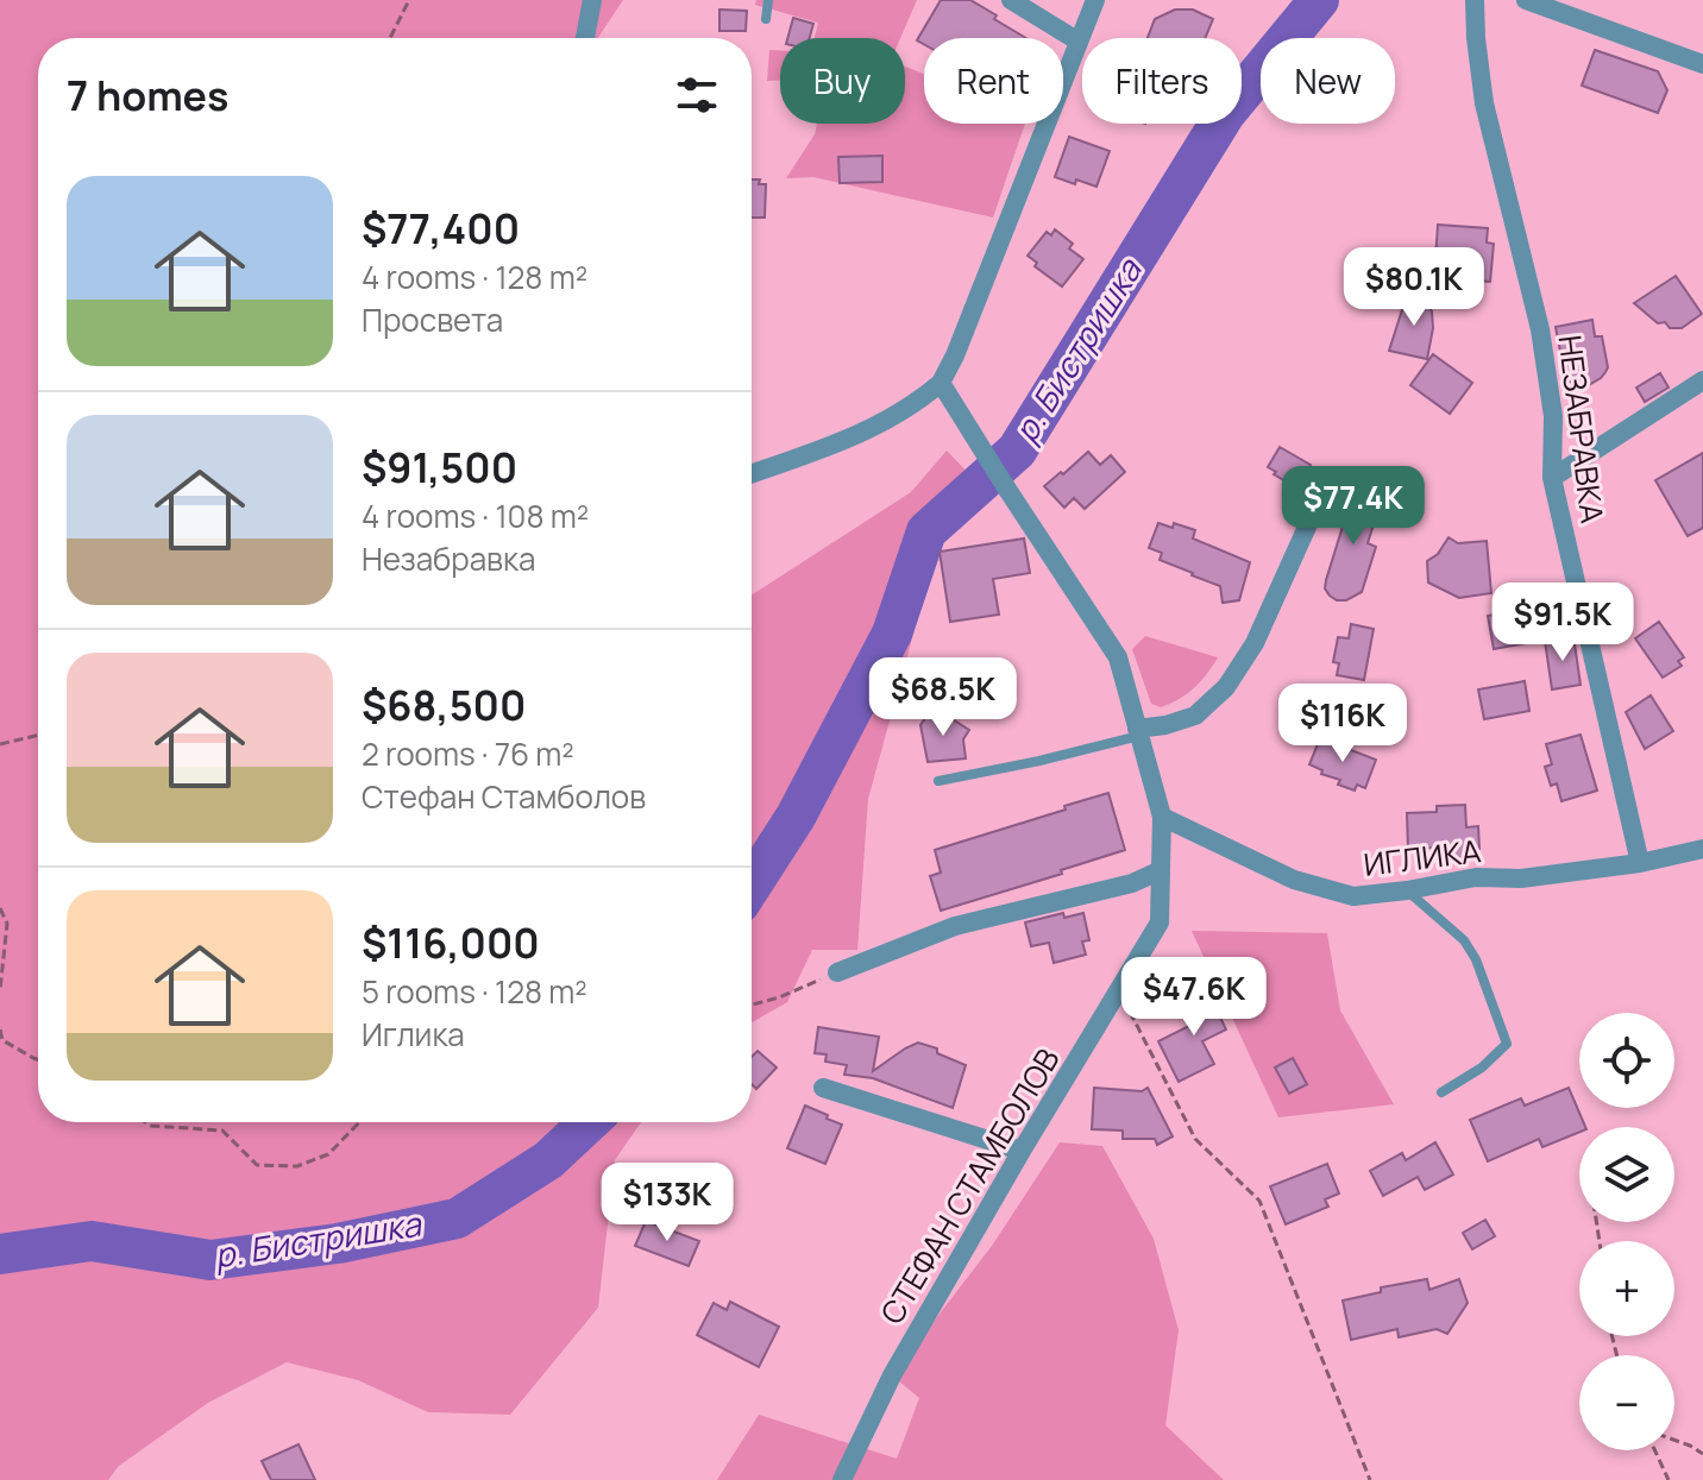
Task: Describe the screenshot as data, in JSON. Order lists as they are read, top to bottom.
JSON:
{
  "streets": {
    "street": ["НЕЗАБРАВКА", "ИГЛИКА", "СТЕФАН СТАМБОЛОВ"]
  },
  "crossings": [
    ["НЕЗАБРАВКА", "ИГЛИКА"],
    ["ИГЛИКА", "СТЕФАН СТАМБОЛОВ"]
  ],
  "water": ["р. Бистришка"],
  "page": {
    "chip": [
      "Buy",
      "Rent",
      "Filters",
      "New"
    ],
    "heading": "7 homes",
    "list": [
      {
        "name": "$77,400",
        "note": "4 rooms · 128 m² · Просвета"
      },
      {
        "name": "$91,500",
        "note": "4 rooms · 108 m² · Незабравка"
      },
      {
        "name": "$68,500",
        "note": "2 rooms · 76 m² · Стефан Стамболов"
      },
      {
        "name": "$116,000",
        "note": "5 rooms · 128 m² · Иглика"
      }
    ],
    "price": [
      "$80.1K",
      "$77.4K",
      "$91.5K",
      "$68.5K",
      "$116K",
      "$47.6K",
      "$133K"
    ],
    "map_buttons": ["+", "−"]
  }
}
